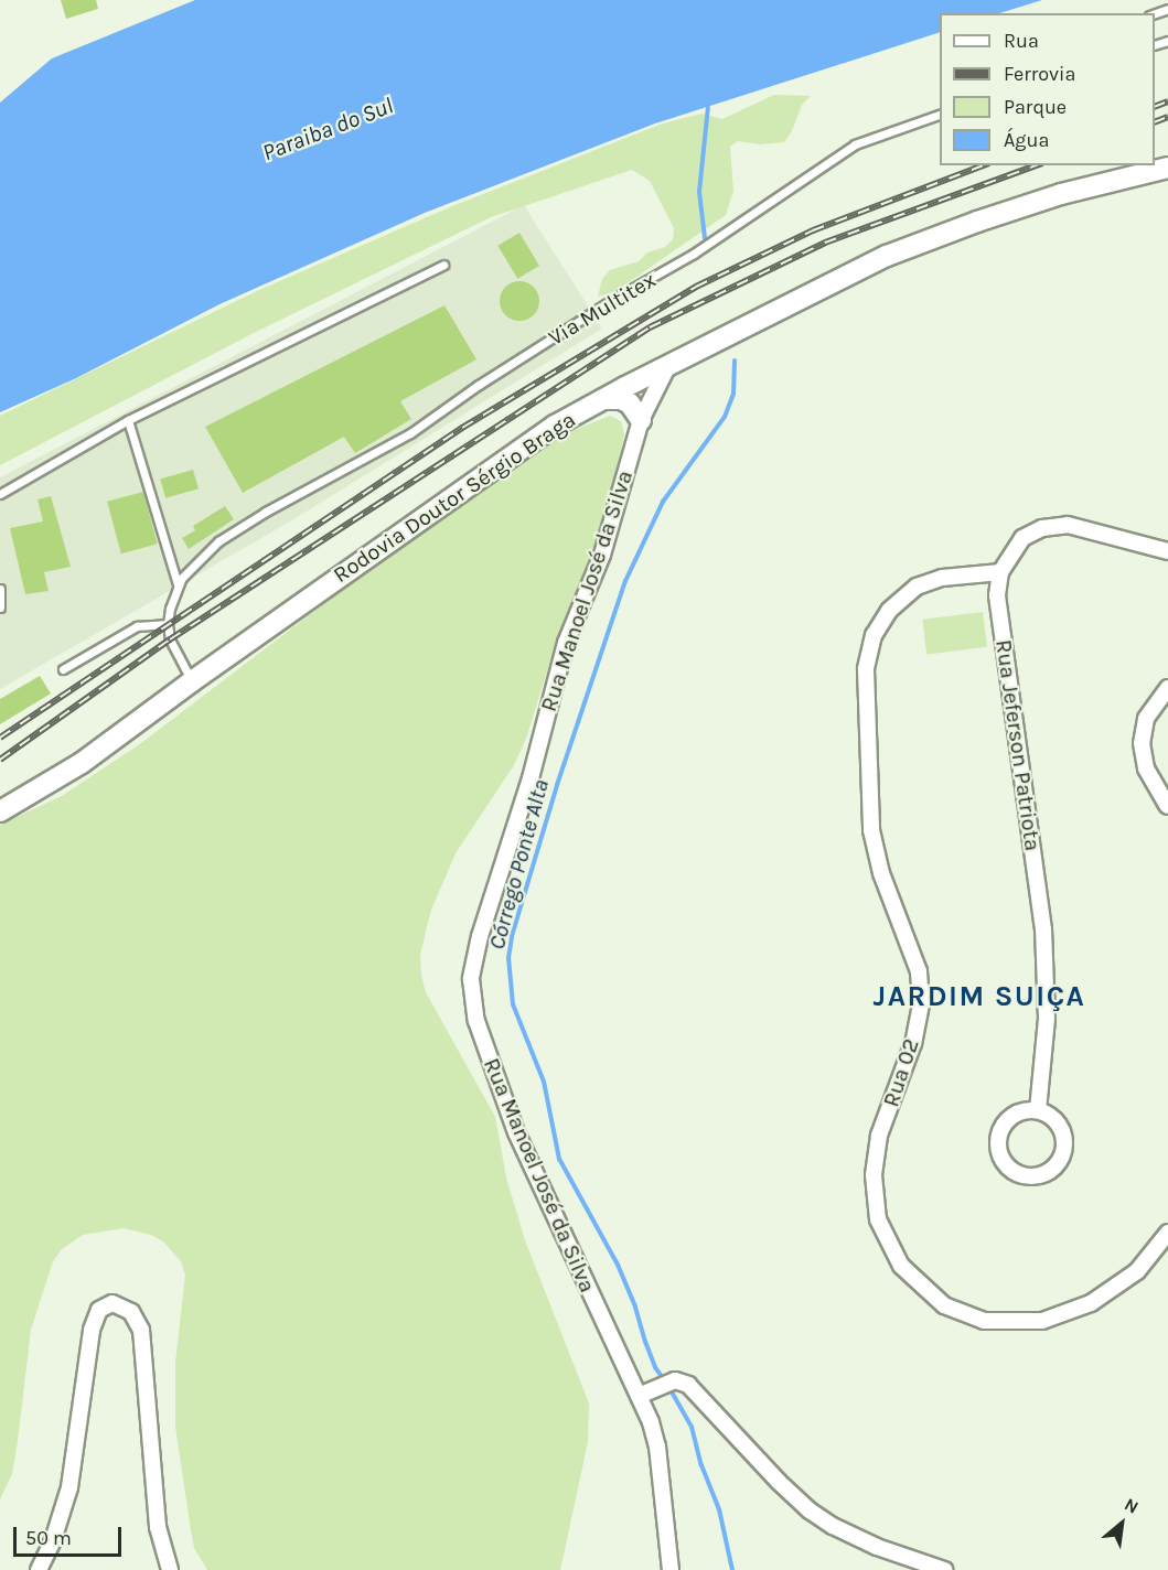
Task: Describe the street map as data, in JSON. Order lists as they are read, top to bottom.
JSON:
{
  "streets": {
    "main road": ["Rodovia Doutor Sérgio Braga"],
    "street": ["Rua Manoel José da Silva", "Rua Jeferson Patriota", "Rua 02"],
    "lane": ["Via Multitex"]
  },
  "crossings": [
    ["Rodovia Doutor Sérgio Braga", "Rua Manoel José da Silva"],
    ["Rua Jeferson Patriota", "Rua 02"]
  ],
  "districts": ["JARDIM SUIÇA"],
  "water": ["Paraiba do Sul", "Córrego Ponte Alta"],
  "legend": [
    "Rua",
    "Ferrovia",
    "Parque",
    "Água"
  ],
  "scale_bar": "50 m",
  "north": "top right"
}
